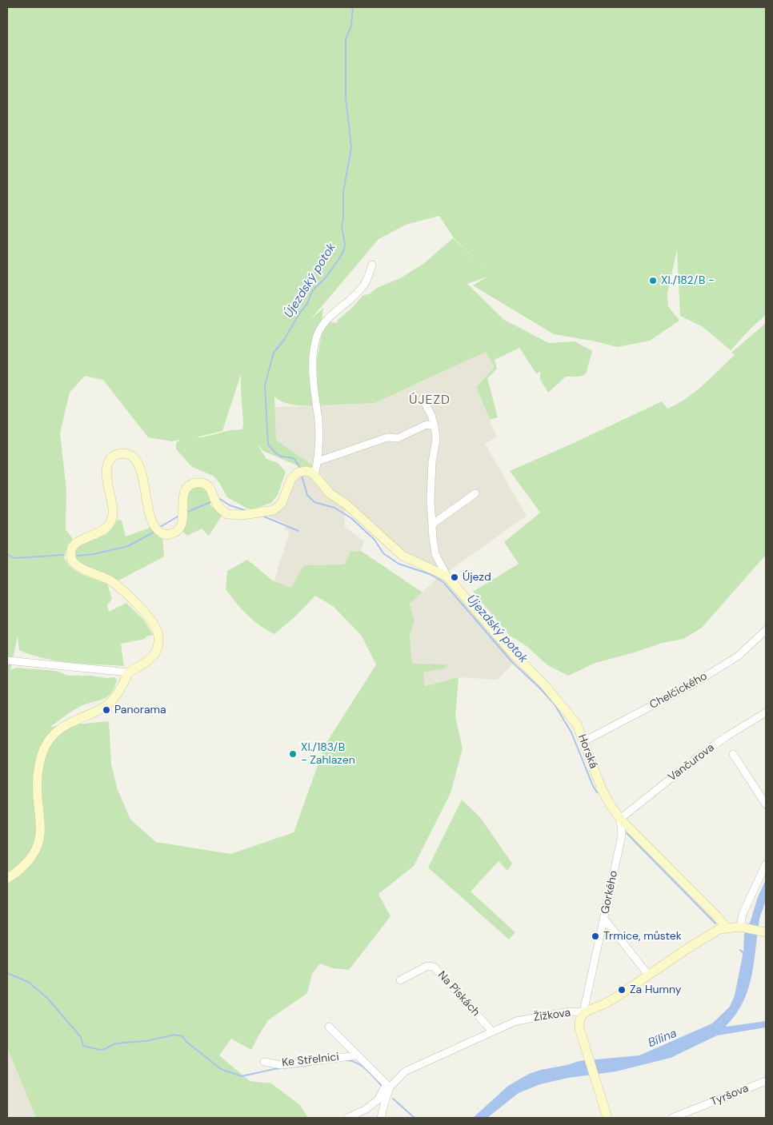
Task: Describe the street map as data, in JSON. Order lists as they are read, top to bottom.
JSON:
{
  "streets": {
    "street": [
      "Chelčického",
      "Horská",
      "Vančurova",
      "Gorkého",
      "Na Pískách",
      "Žižkova",
      "Ke Střelnici",
      "Tyršova"
    ]
  },
  "crossings": [
    ["Chelčického", "Horská"],
    ["Horská", "Vančurova"],
    ["Horská", "Gorkého"],
    ["Horská", "Žižkova"],
    ["Vančurova", "Gorkého"],
    ["Gorkého", "Žižkova"],
    ["Na Pískách", "Žižkova"],
    ["Žižkova", "Ke Střelnici"]
  ],
  "districts": ["ÚJEZD"],
  "water": ["Újezdský potok", "Bílina"],
  "places": [
    "XI./182/B -",
    "Újezd",
    "Panorama",
    "XI./183/B - Zahlazen",
    "Trmice, můstek",
    "Za Humny"
  ]
}
